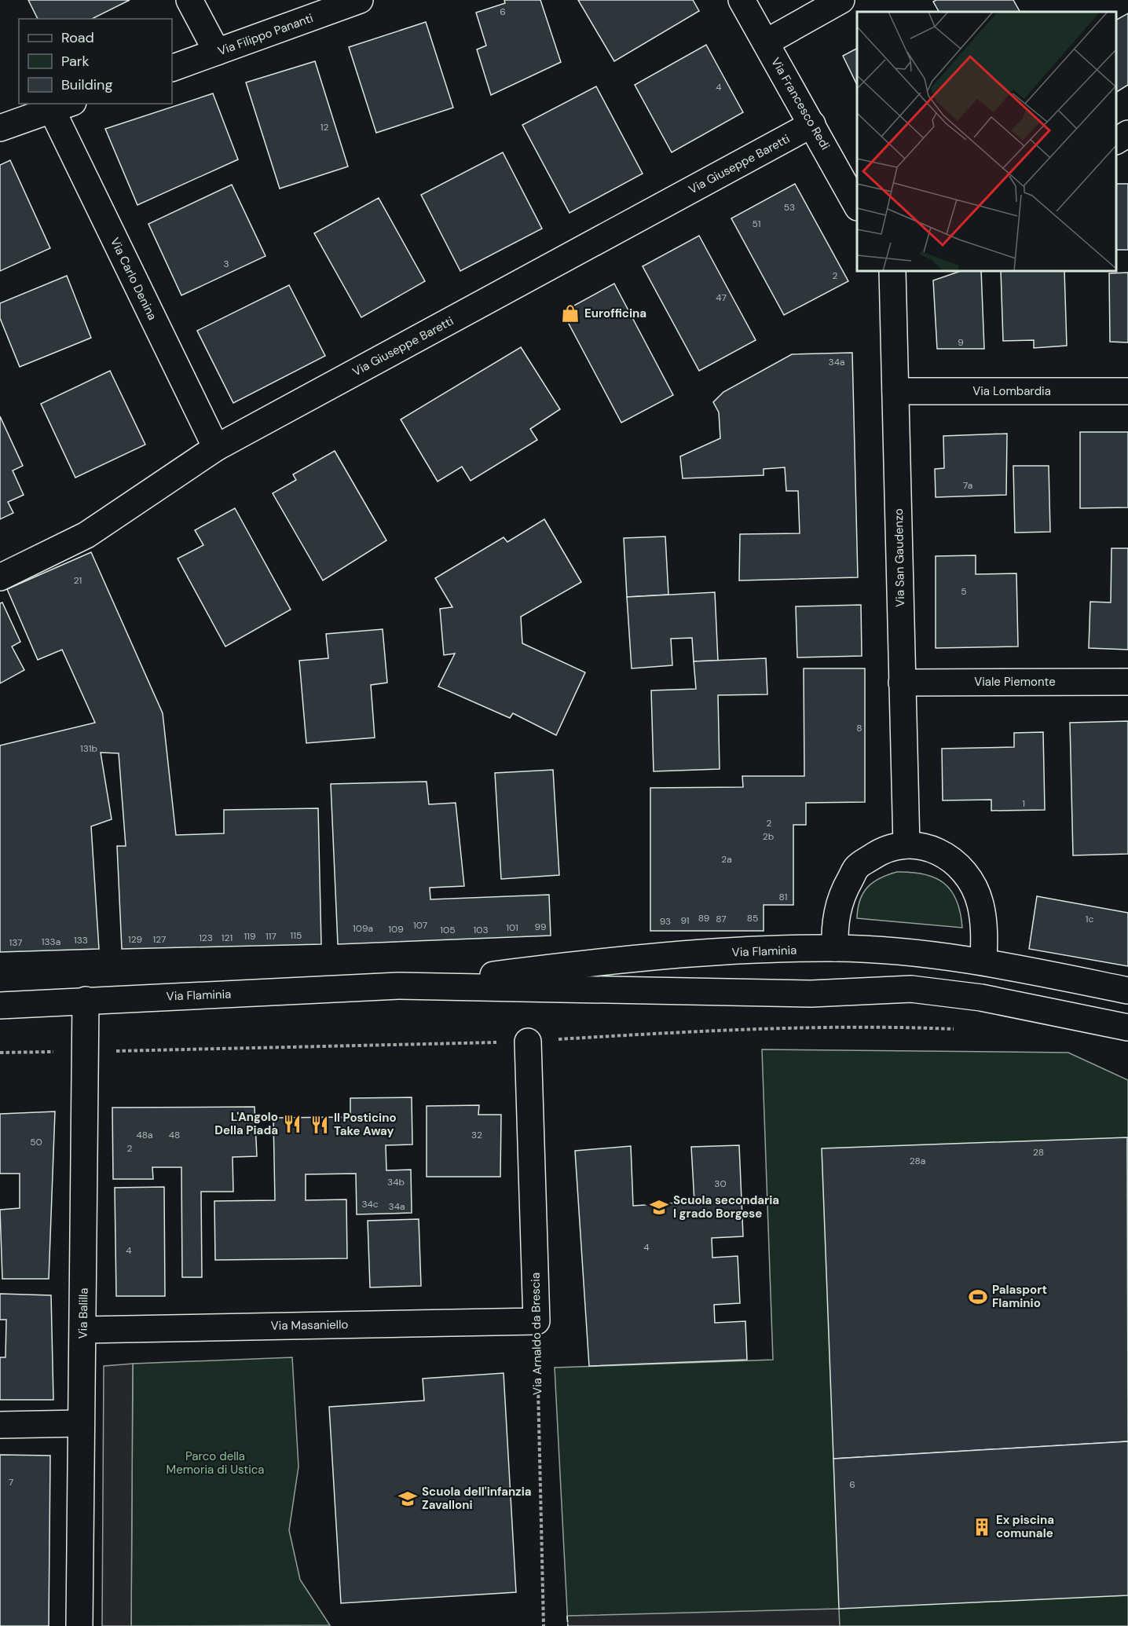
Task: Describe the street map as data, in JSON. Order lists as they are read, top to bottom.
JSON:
{
  "streets": {
    "street": [
      "Via Filippo Pananti",
      "Via Francesco Redi",
      "Via Giuseppe Baretti",
      "Via Carlo Denina",
      "Via Lombardia",
      "Via San Gaudenzo",
      "Viale Piemonte",
      "Via Flaminia",
      "Via Balilla",
      "Via Masaniello",
      "Via Arnaldo da Brescia"
    ]
  },
  "crossings": [
    ["Via Francesco Redi", "Via Giuseppe Baretti"],
    ["Via Giuseppe Baretti", "Via Carlo Denina"],
    ["Via Lombardia", "Via San Gaudenzo"],
    ["Via San Gaudenzo", "Viale Piemonte"],
    ["Via Flaminia", "Via Balilla"],
    ["Via Balilla", "Via Masaniello"],
    ["Via Masaniello", "Via Arnaldo da Brescia"]
  ],
  "parks": ["Parco della Memoria di Ustica"],
  "places": {
    "shop": ["Eurofficina"],
    "restaurant": ["L'Angolo Della Piada", "Il Posticino Take Away"],
    "school or university": ["Scuola secondaria I grado Borgese", "Scuola dell'infanzia Zavalloni"],
    "sports": ["Palasport Flaminio"],
    "building": ["Ex piscina comunale"]
  },
  "house_numbers": [
    "6",
    "4",
    "12",
    "53",
    "51",
    "3",
    "2",
    "47",
    "9",
    "34a",
    "7a",
    "21",
    "5",
    "8",
    "131b",
    "1",
    "2",
    "2b",
    "2a",
    "81",
    "89",
    "85",
    "87",
    "1c",
    "91",
    "93",
    "107",
    "99",
    "101",
    "109a",
    "109",
    "105",
    "103",
    "115",
    "119",
    "117",
    "123",
    "121",
    "129",
    "127",
    "133",
    "133a",
    "137",
    "48a",
    "48",
    "32",
    "50",
    "2",
    "28",
    "28a",
    "34b",
    "30",
    "34c",
    "34a",
    "4",
    "4",
    "7",
    "6"
  ],
  "legend": ["Road", "Park", "Building"]
}
